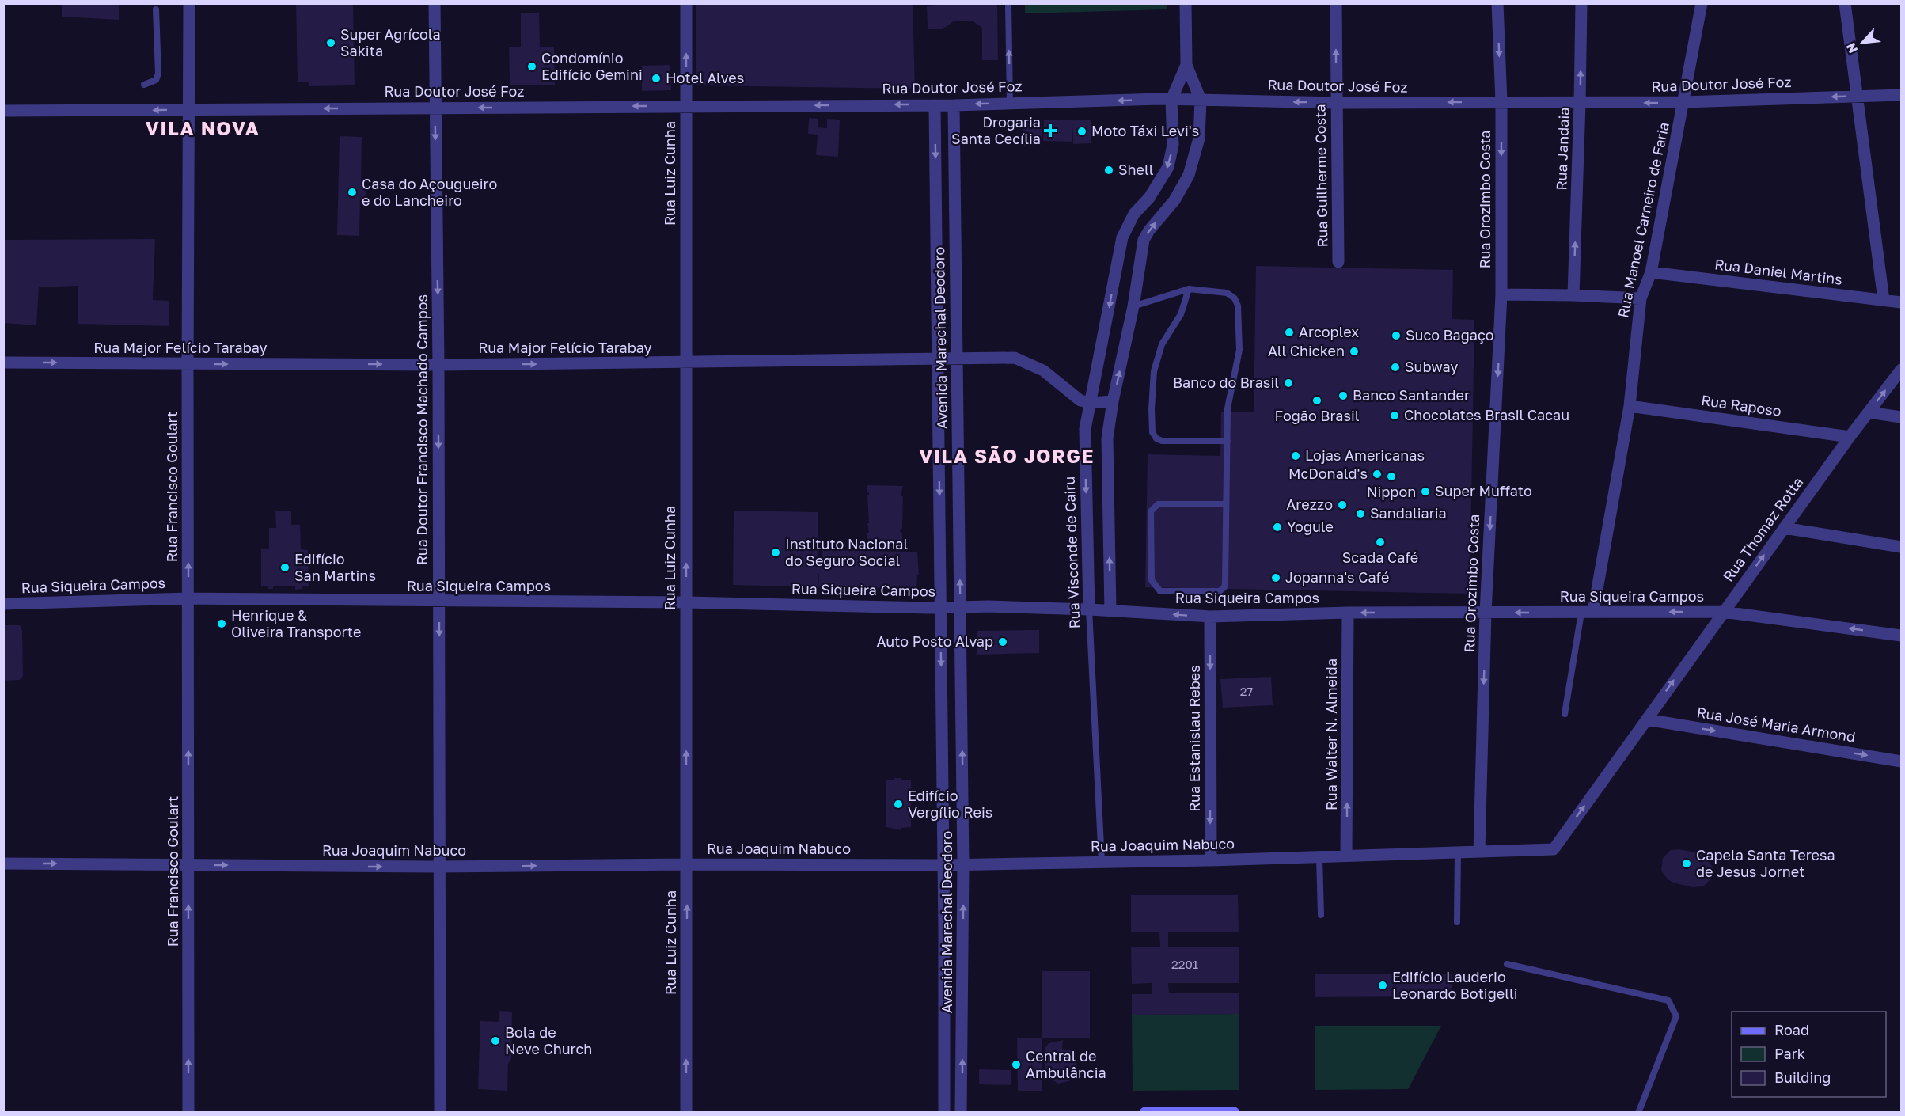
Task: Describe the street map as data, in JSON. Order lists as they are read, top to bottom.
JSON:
{
  "streets": {
    "street": [
      "Rua Doutor José Foz",
      "Rua Jandaia",
      "Rua Luiz Cunha",
      "Rua Guilherme Costa",
      "Rua Orozimbo Costa",
      "Rua Manoel Carneiro de Faria",
      "Rua Daniel Martins",
      "Avenida Marechal Deodoro",
      "Rua Major Felício Tarabay",
      "Rua Raposo",
      "Rua Doutor Francisco Machado Campos",
      "Rua Francisco Goulart",
      "Rua Thomaz Rotta",
      "Rua Visconde de Cairu",
      "Rua Siqueira Campos",
      "Rua José Maria Armond",
      "Rua Walter N. Almeida",
      "Rua Estanislau Rebes",
      "Rua Joaquim Nabuco"
    ]
  },
  "crossings": [
    ["Rua Doutor José Foz", "Rua Jandaia"],
    ["Rua Doutor José Foz", "Rua Luiz Cunha"],
    ["Rua Doutor José Foz", "Rua Guilherme Costa"],
    ["Rua Doutor José Foz", "Rua Orozimbo Costa"],
    ["Rua Doutor José Foz", "Rua Manoel Carneiro de Faria"],
    ["Rua Doutor José Foz", "Avenida Marechal Deodoro"],
    ["Rua Doutor José Foz", "Rua Doutor Francisco Machado Campos"],
    ["Rua Doutor José Foz", "Rua Francisco Goulart"],
    ["Rua Doutor José Foz", "Rua Visconde de Cairu"],
    ["Rua Luiz Cunha", "Rua Major Felício Tarabay"],
    ["Rua Luiz Cunha", "Rua Siqueira Campos"],
    ["Rua Luiz Cunha", "Rua Joaquim Nabuco"],
    ["Rua Orozimbo Costa", "Rua Siqueira Campos"],
    ["Rua Orozimbo Costa", "Rua Joaquim Nabuco"],
    ["Rua Manoel Carneiro de Faria", "Rua Daniel Martins"],
    ["Rua Manoel Carneiro de Faria", "Rua Raposo"],
    ["Rua Manoel Carneiro de Faria", "Rua Siqueira Campos"],
    ["Avenida Marechal Deodoro", "Rua Major Felício Tarabay"],
    ["Avenida Marechal Deodoro", "Rua Siqueira Campos"],
    ["Avenida Marechal Deodoro", "Rua Joaquim Nabuco"],
    ["Rua Major Felício Tarabay", "Rua Doutor Francisco Machado Campos"],
    ["Rua Major Felício Tarabay", "Rua Francisco Goulart"],
    ["Rua Major Felício Tarabay", "Rua Visconde de Cairu"],
    ["Rua Raposo", "Rua Thomaz Rotta"],
    ["Rua Doutor Francisco Machado Campos", "Rua Siqueira Campos"],
    ["Rua Doutor Francisco Machado Campos", "Rua Joaquim Nabuco"],
    ["Rua Francisco Goulart", "Rua Siqueira Campos"],
    ["Rua Francisco Goulart", "Rua Joaquim Nabuco"],
    ["Rua Thomaz Rotta", "Rua Siqueira Campos"],
    ["Rua Thomaz Rotta", "Rua José Maria Armond"],
    ["Rua Thomaz Rotta", "Rua Joaquim Nabuco"],
    ["Rua Visconde de Cairu", "Rua Siqueira Campos"],
    ["Rua Visconde de Cairu", "Rua Joaquim Nabuco"],
    ["Rua Siqueira Campos", "Rua Walter N. Almeida"],
    ["Rua Siqueira Campos", "Rua Estanislau Rebes"],
    ["Rua Walter N. Almeida", "Rua Joaquim Nabuco"],
    ["Rua Estanislau Rebes", "Rua Joaquim Nabuco"]
  ],
  "one_way": [
    "Rua Doutor José Foz",
    "Rua Jandaia",
    "Rua Luiz Cunha",
    "Rua Guilherme Costa",
    "Rua Orozimbo Costa",
    "Rua Major Felício Tarabay",
    "Rua Doutor Francisco Machado Campos",
    "Rua Francisco Goulart",
    "Rua Thomaz Rotta",
    "Rua José Maria Armond",
    "Rua Walter N. Almeida",
    "Rua Estanislau Rebes",
    "Rua Joaquim Nabuco"
  ],
  "districts": ["VILA NOVA", "VILA SÃO JORGE"],
  "places": {
    "other": [
      "Super Agrícola Sakita",
      "Condomínio Edifício Gemini",
      "Hotel Alves",
      "Moto Táxi Levi's",
      "Shell",
      "Casa do Açougueiro e do Lancheiro",
      "Arcoplex",
      "Suco Bagaço",
      "All Chicken",
      "Subway",
      "Banco do Brasil",
      "Banco Santander",
      "Fogão Brasil",
      "Chocolates Brasil Cacau",
      "Lojas Americanas",
      "McDonald's",
      "Nippon",
      "Super Muffato",
      "Arezzo",
      "Sandaliaria",
      "Yogule",
      "Scada Café",
      "Instituto Nacional do Seguro Social",
      "Edifício San Martins",
      "Jopanna's Café",
      "Henrique & Oliveira Transporte",
      "Auto Posto Alvap",
      "Edifício Vergílio Reis",
      "Capela Santa Teresa de Jesus Jornet",
      "Edifício Lauderio Leonardo Botigelli",
      "Bola de Neve Church",
      "Central de Ambulância"
    ],
    "health": ["Drogaria Santa Cecília"]
  },
  "house_numbers": ["27", "2201"],
  "legend": ["Road", "Park", "Building"],
  "north": "bottom left"
}
